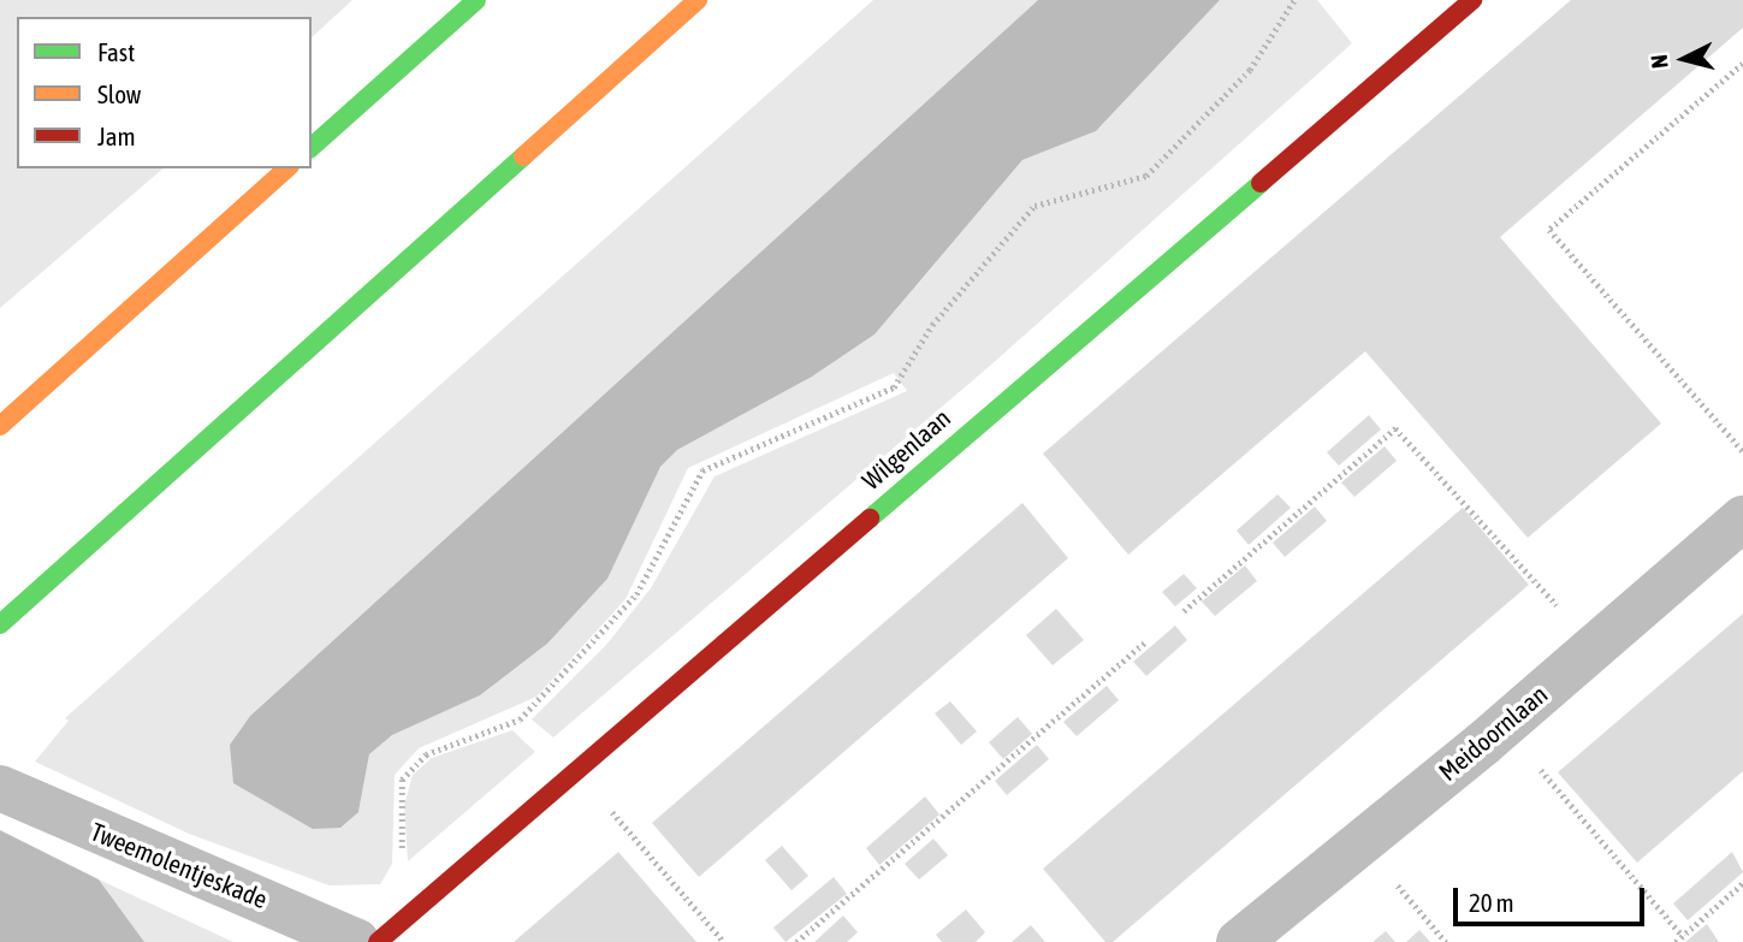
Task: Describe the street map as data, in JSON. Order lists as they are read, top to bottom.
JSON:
{
  "streets": {
    "main road": ["Wilgenlaan"],
    "street": ["Meidoornlaan", "Tweemolentjeskade"]
  },
  "legend": ["Fast", "Slow", "Jam"],
  "scale_bar": "20 m",
  "north": "left"
}
